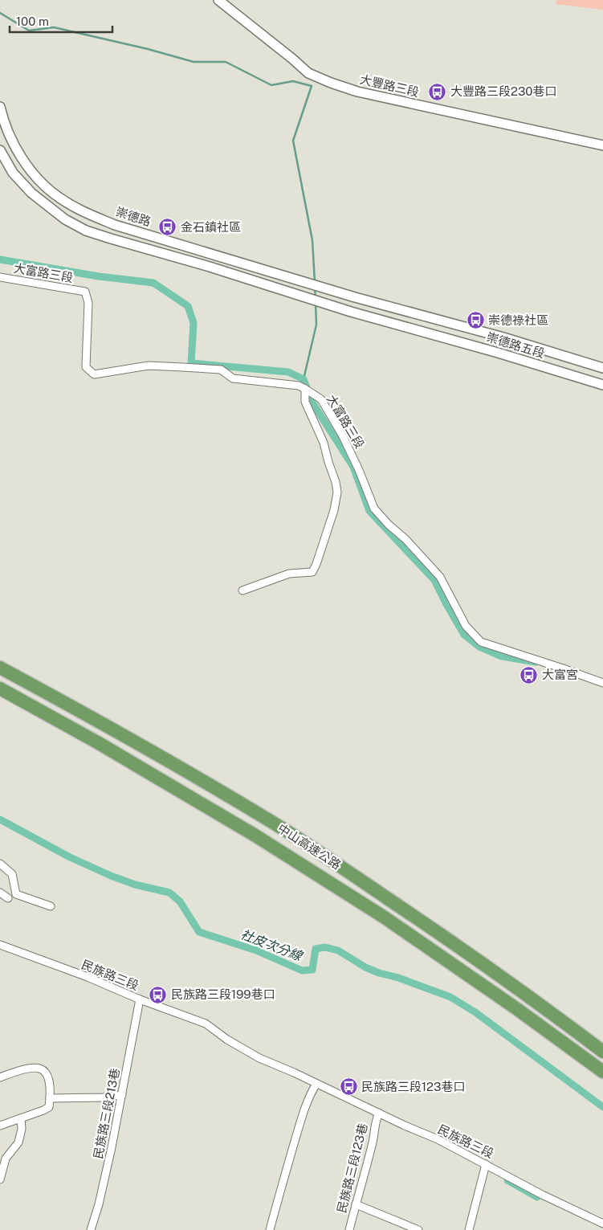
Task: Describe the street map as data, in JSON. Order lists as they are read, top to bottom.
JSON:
{
  "streets": {
    "highway": ["中山高速公路"],
    "street": [
      "大豐路三段",
      "崇德路",
      "大富路三段",
      "崇德路五段",
      "民族路三段",
      "民族路三段213巷",
      "民族路三段123巷"
    ]
  },
  "crossings": [
    ["崇德路", "崇德路五段"],
    ["民族路三段", "民族路三段213巷"],
    ["民族路三段", "民族路三段123巷"]
  ],
  "water": ["社皮次分線"],
  "places": {
    "bus stop": [
      "大豐路三段230巷口",
      "金石鎮社區",
      "崇德祿社區",
      "大富宮",
      "民族路三段199巷口",
      "民族路三段123巷口"
    ]
  },
  "scale_bar": "100 m"
}
